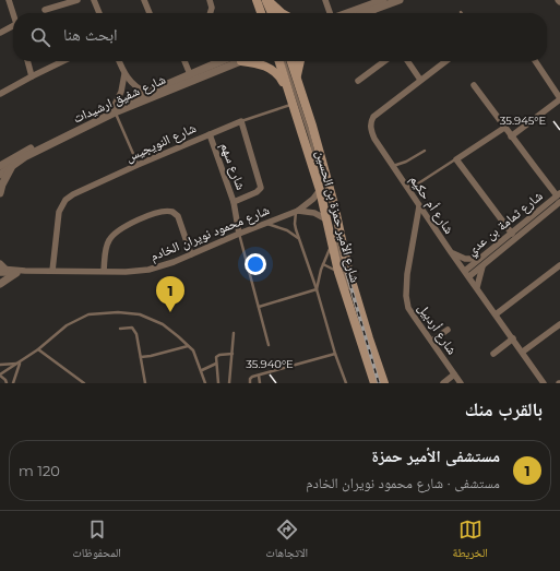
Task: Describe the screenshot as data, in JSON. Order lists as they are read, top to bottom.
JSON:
{
  "streets": {
    "main road": ["شارع الأمير حمزة بن الحسين"],
    "street": [
      "شارع شفيق ارشيدات",
      "شارع النويجيس",
      "شارع سهم",
      "شارع أم حكيم",
      "شارع ثمامة بن عدي",
      "شارع محمود نويران الخادم",
      "شارع أردبيل"
    ]
  },
  "crossings": [
    ["شارع النويجيس", "شارع سهم"],
    ["شارع النويجيس", "شارع محمود نويران الخادم"],
    ["شارع سهم", "شارع محمود نويران الخادم"],
    ["شارع أم حكيم", "شارع ثمامة بن عدي"],
    ["شارع أم حكيم", "شارع أردبيل"],
    ["شارع الأمير حمزة بن الحسين", "شارع محمود نويران الخادم"]
  ],
  "page": {
    "search": "ابحث هنا",
    "pins": "1",
    "heading": "بالقرب منك",
    "list": [
      {
        "mark": "1",
        "name": "مستشفى الأمير حمزة",
        "note": "مستشفى · شارع محمود نويران الخادم",
        "value": "120 m"
      }
    ],
    "nav": ["الخريطة", "الاتجاهات", "المحفوظات"]
  },
  "coordinates": ["35.945°E", "35.940°E"]
}
